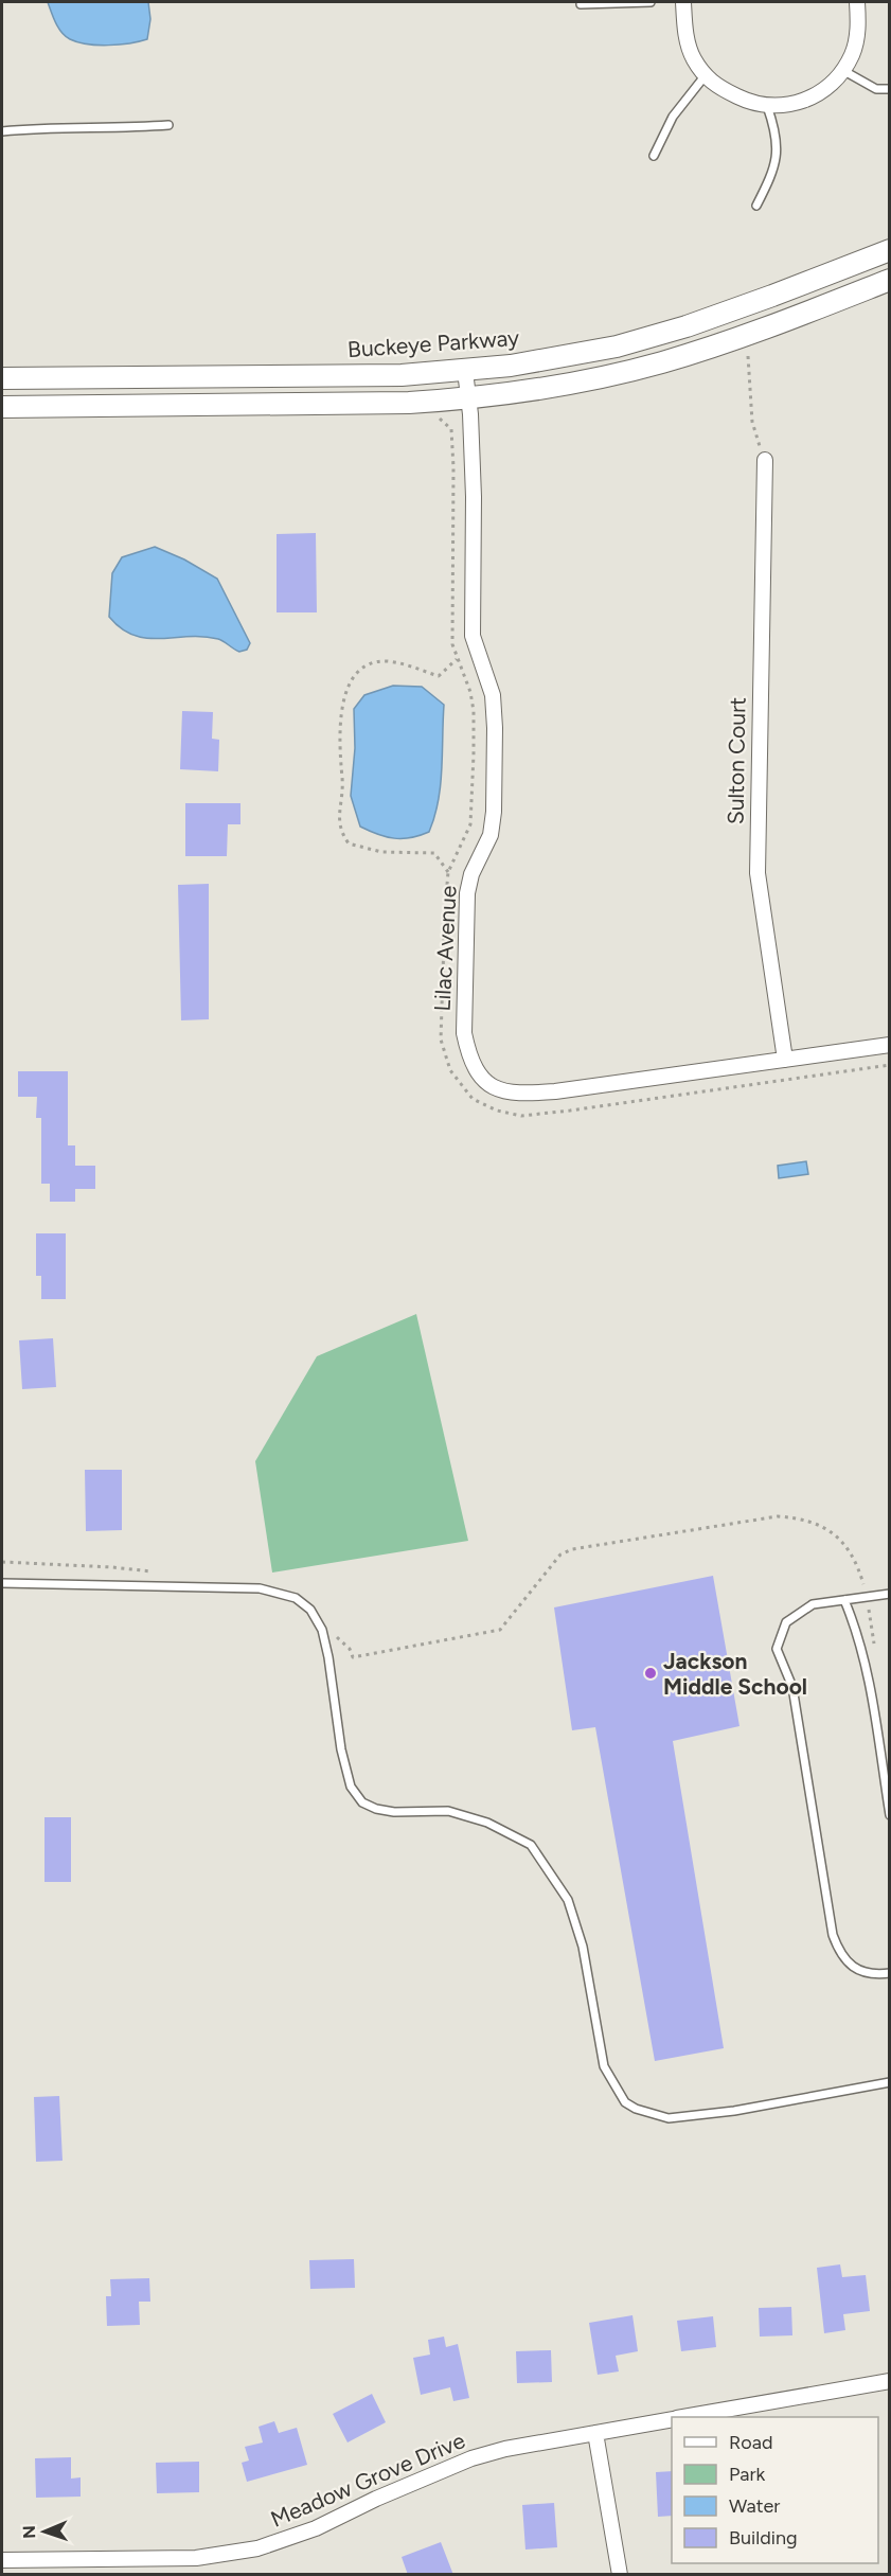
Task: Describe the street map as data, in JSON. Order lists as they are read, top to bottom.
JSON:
{
  "streets": {
    "street": [
      "Buckeye Parkway",
      "Sulton Court",
      "Lilac Avenue",
      "Meadow Grove Drive"
    ]
  },
  "crossings": [
    ["Buckeye Parkway", "Lilac Avenue"],
    ["Sulton Court", "Lilac Avenue"]
  ],
  "places": ["Jackson Middle School"],
  "legend": [
    "Road",
    "Park",
    "Water",
    "Building"
  ],
  "north": "left"
}
